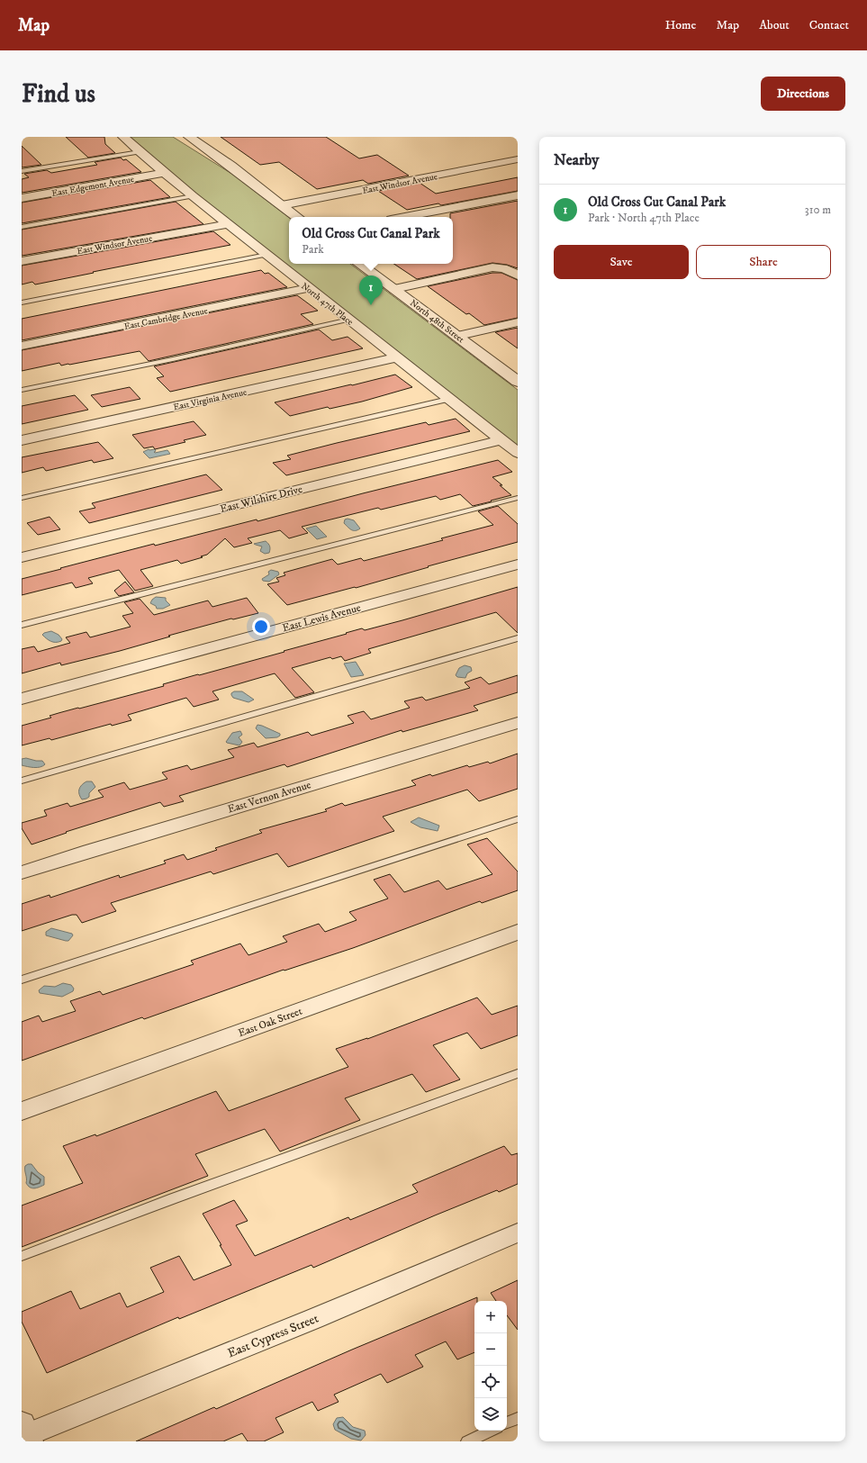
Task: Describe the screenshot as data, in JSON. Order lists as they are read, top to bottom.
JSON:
{
  "streets": {
    "street": [
      "East Windsor Avenue",
      "East Edgemont Avenue",
      "North 47th Place",
      "East Cambridge Avenue",
      "North 48th Street",
      "East Virginia Avenue",
      "East Wilshire Drive",
      "East Lewis Avenue",
      "East Vernon Avenue",
      "East Oak Street",
      "East Cypress Street"
    ]
  },
  "crossings": [
    ["East Windsor Avenue", "North 47th Place"],
    ["East Edgemont Avenue", "North 47th Place"],
    ["North 47th Place", "East Cambridge Avenue"],
    ["North 47th Place", "East Virginia Avenue"],
    ["North 47th Place", "East Wilshire Drive"]
  ],
  "page": {
    "header": "Map",
    "nav": [
      "Home",
      "Map",
      "About",
      "Contact"
    ],
    "buttons": [
      "Directions",
      ["Save", "Share"]
    ],
    "title": "Find us",
    "heading": "Nearby",
    "list": [
      {
        "mark": "1",
        "name": "Old Cross Cut Canal Park",
        "note": "Park · North 47th Place",
        "value": "310 m"
      }
    ],
    "popup": ["Old Cross Cut Canal Park", "Park"],
    "pins": "1",
    "map_buttons": ["+", "−"]
  }
}
